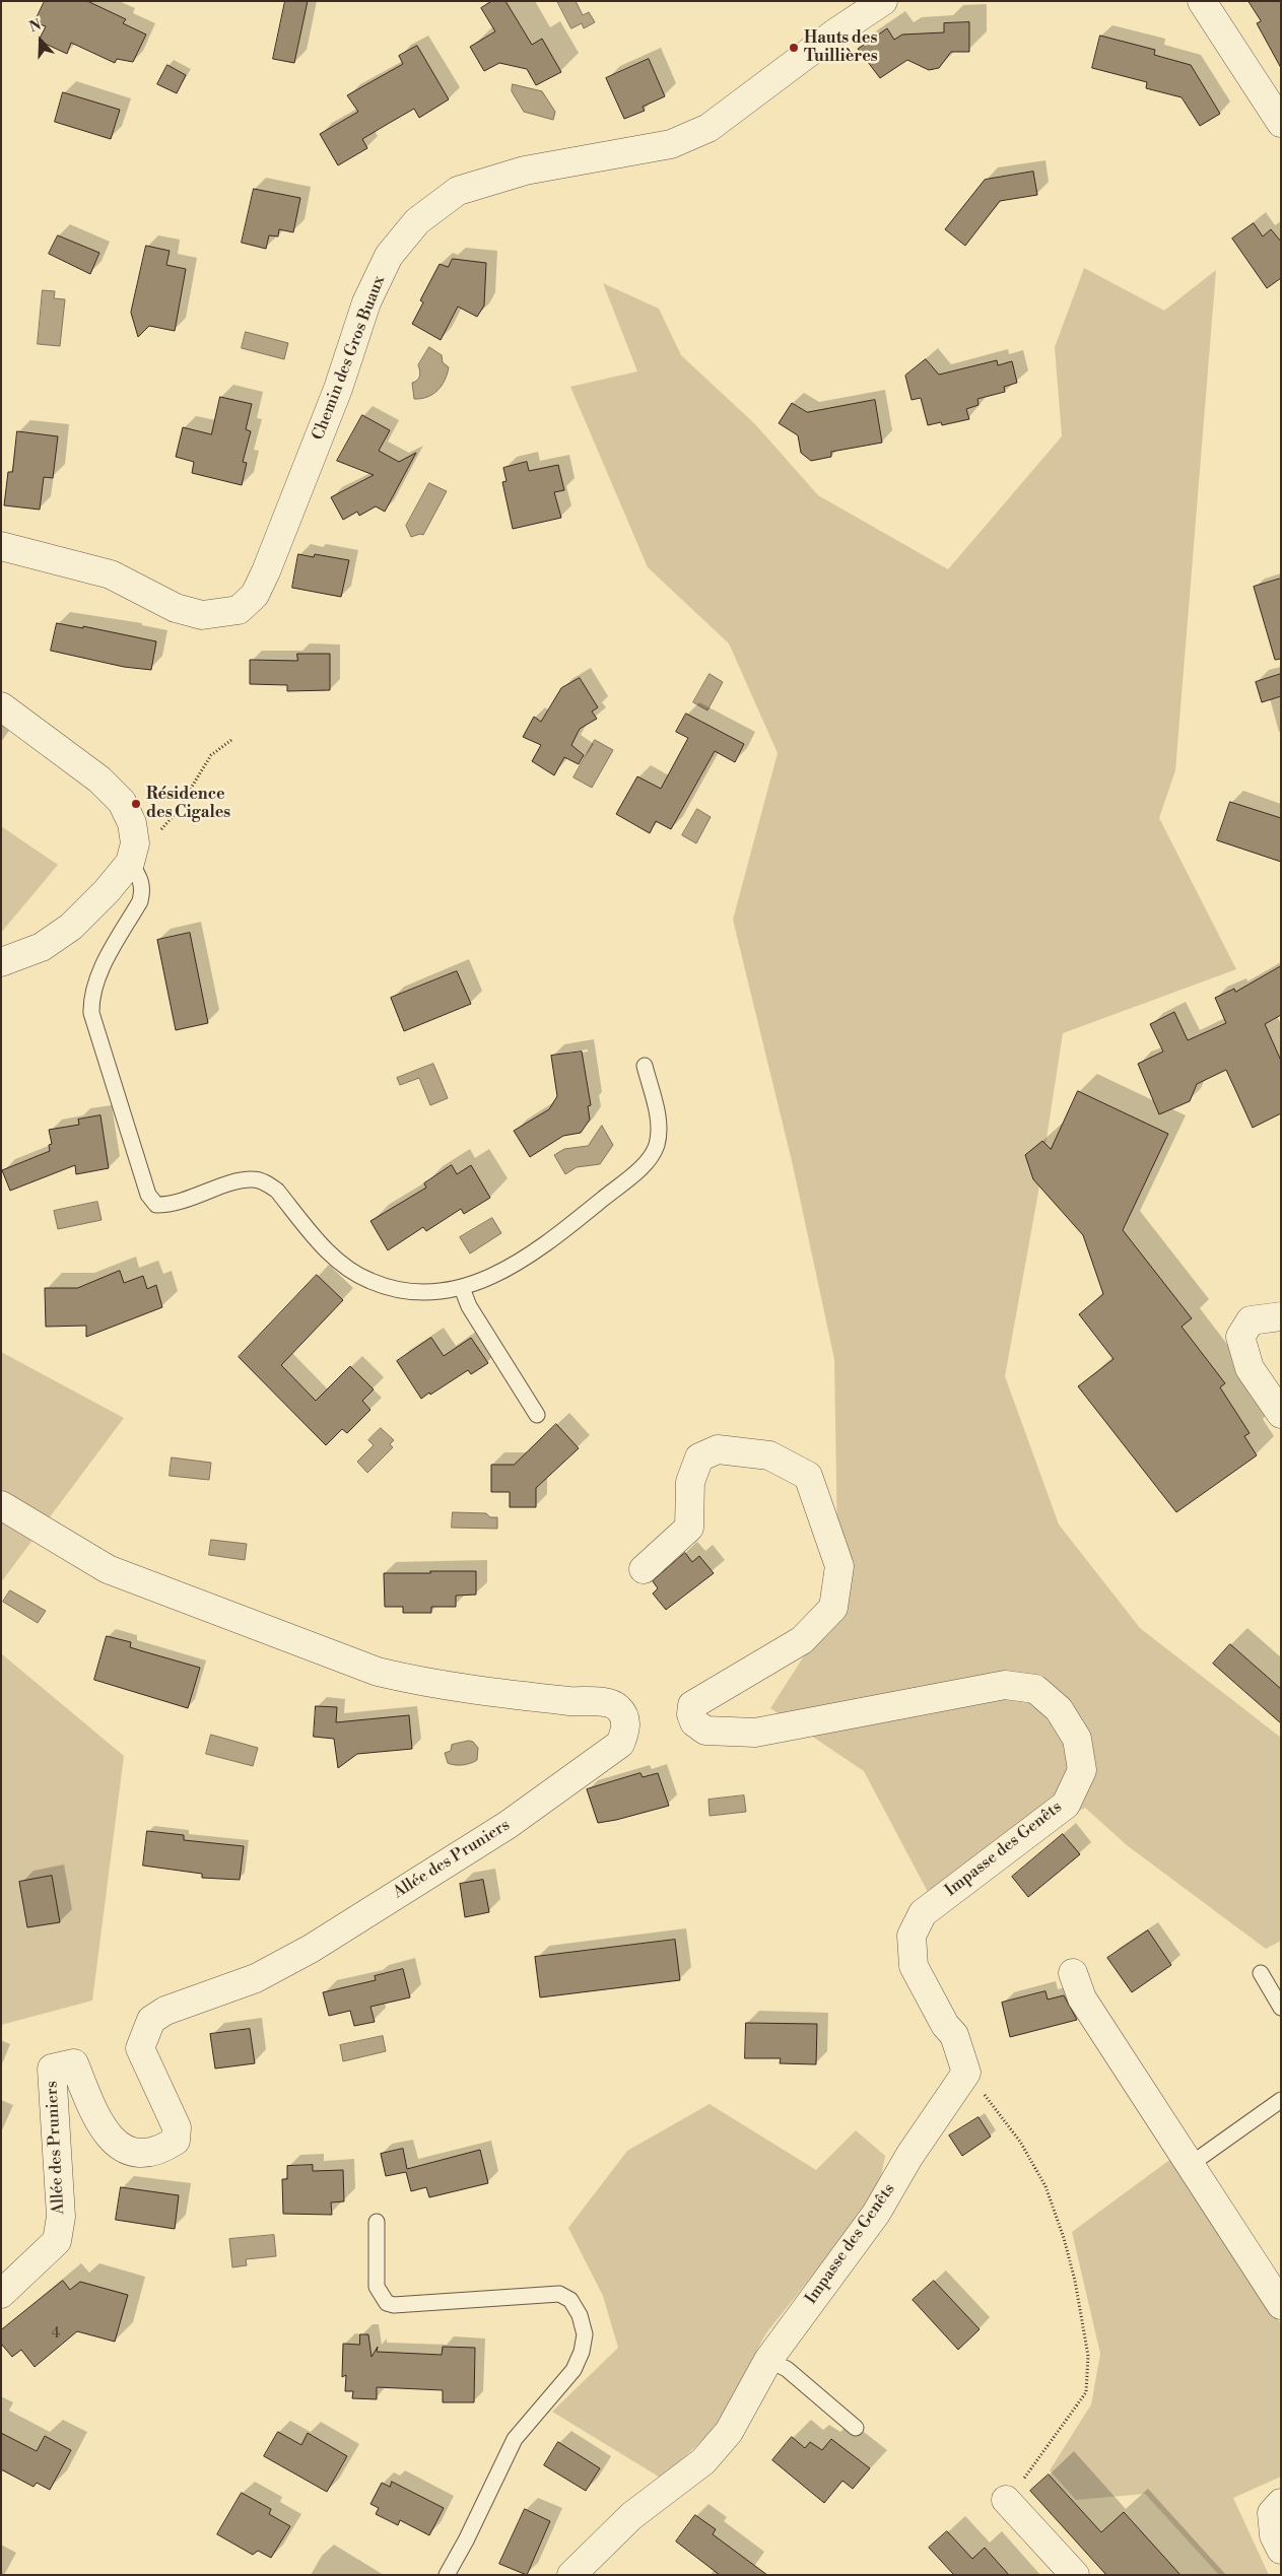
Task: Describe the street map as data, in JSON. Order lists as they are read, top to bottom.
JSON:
{
  "streets": {
    "street": ["Chemin des Gros Buaux", "Impasse des Genêts", "Allée des Pruniers"]
  },
  "places": ["Hauts des Tuillières", "Résidence des Cigales"],
  "house_numbers": ["4"],
  "north": "top"
}
